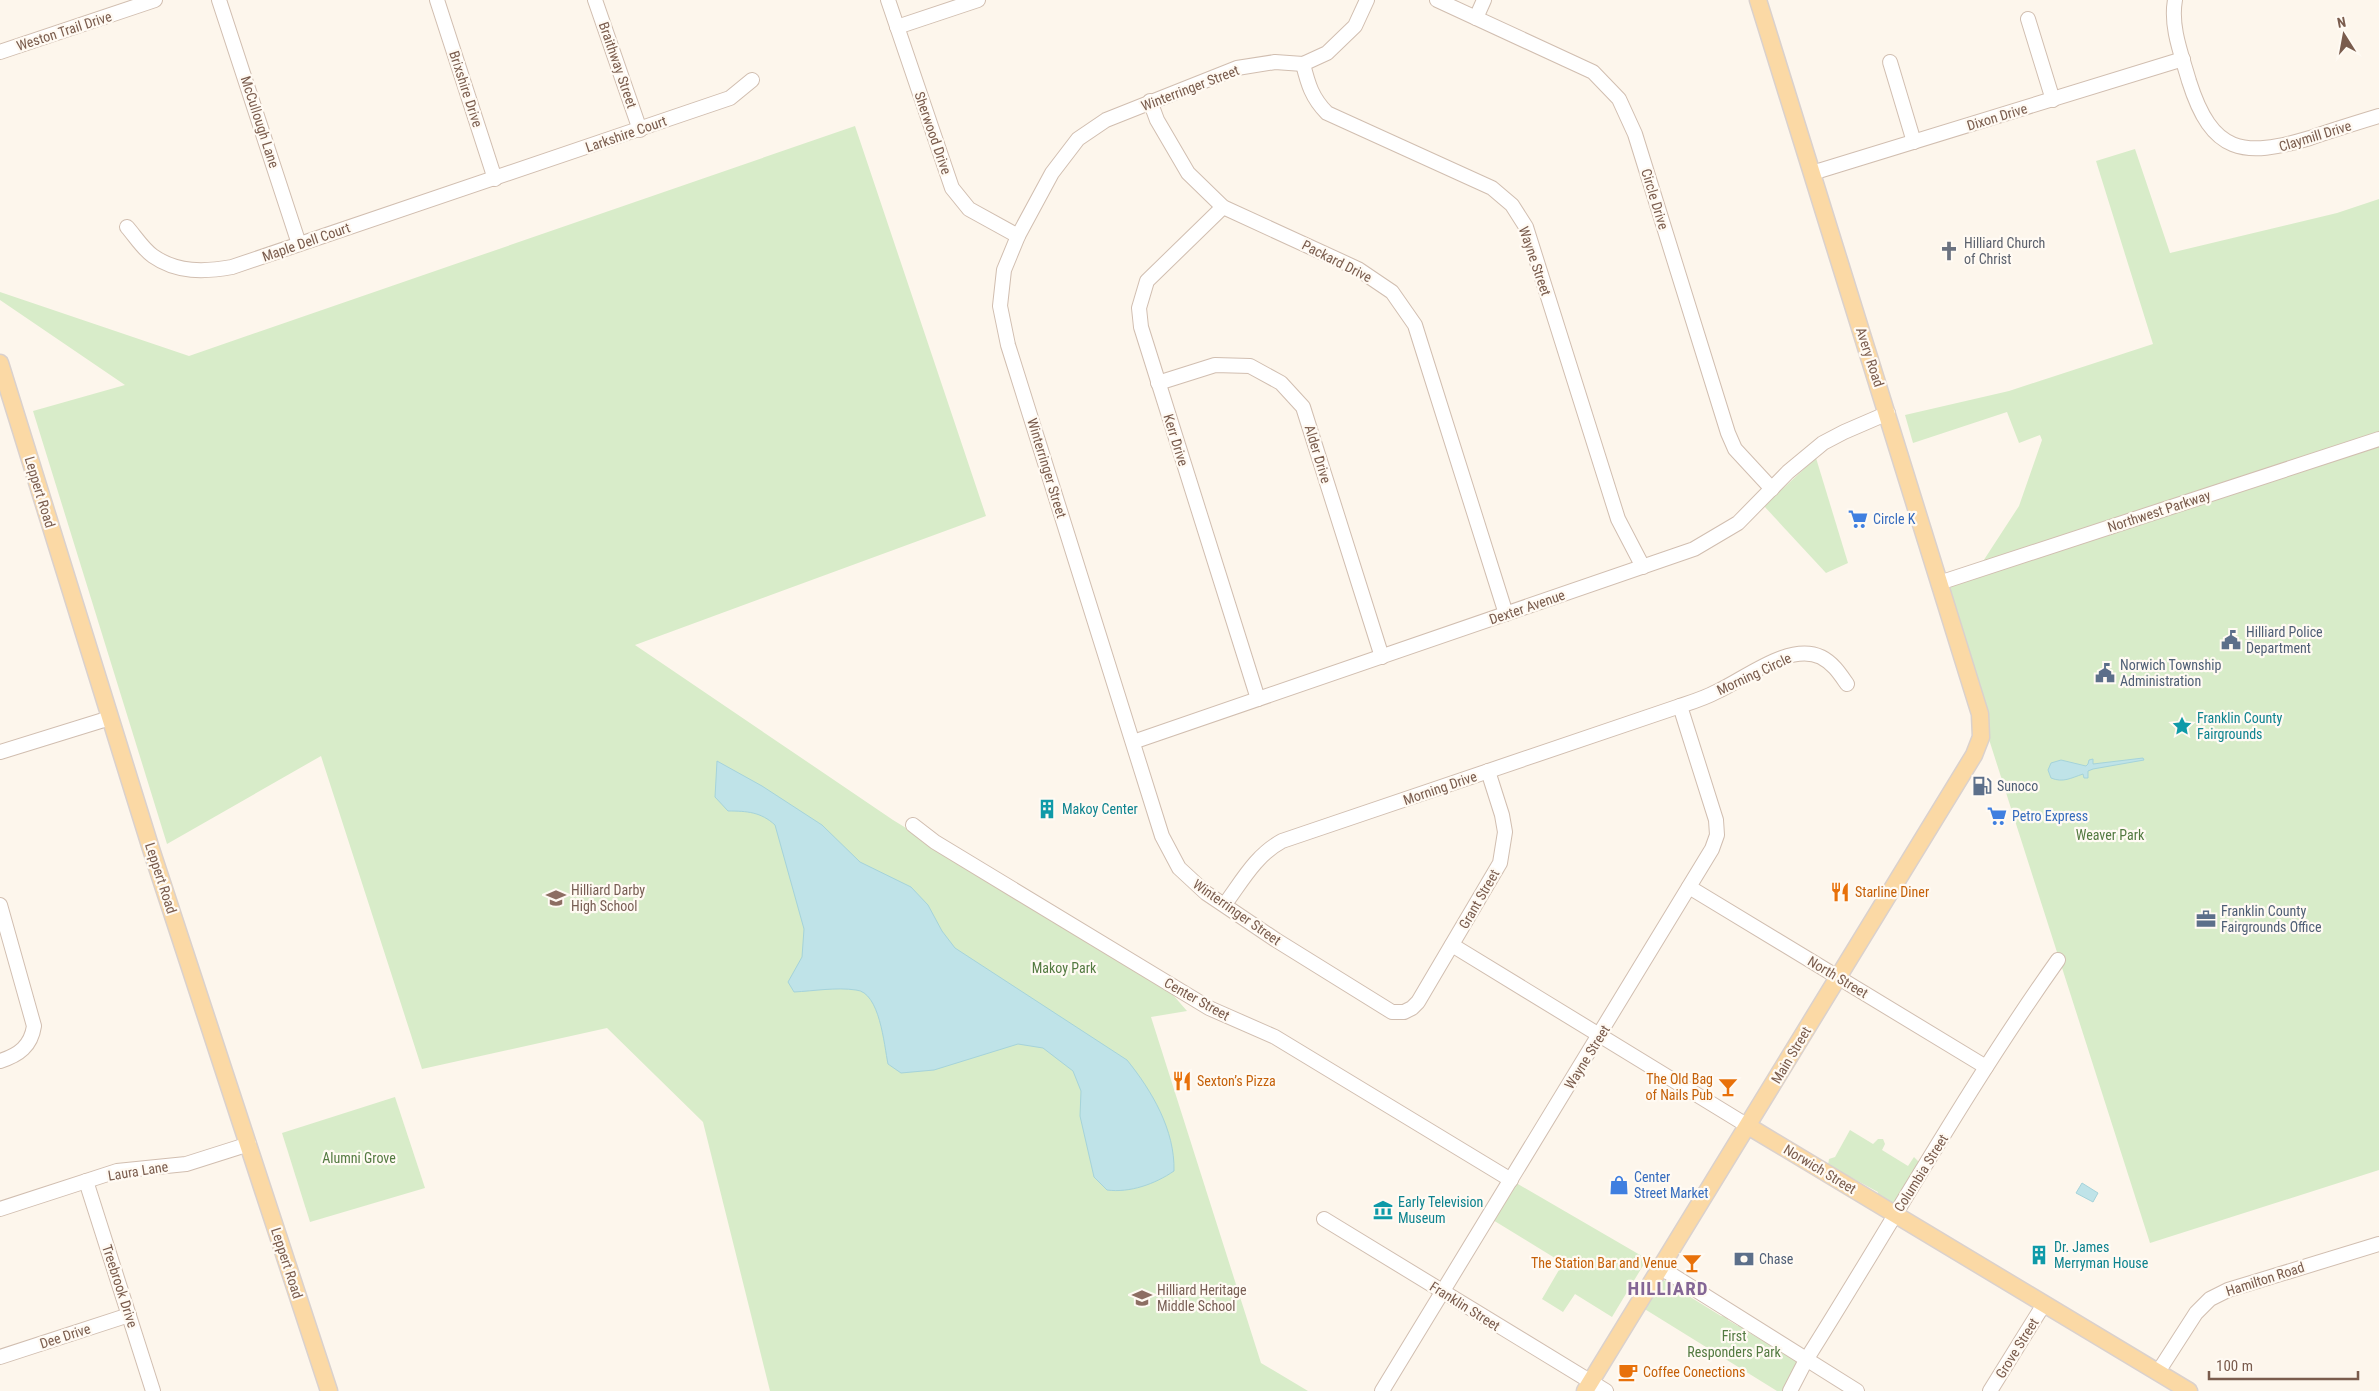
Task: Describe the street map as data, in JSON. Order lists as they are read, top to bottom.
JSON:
{
  "streets": {
    "main road": [
      "Avery Road",
      "Leppert Road",
      "Main Street",
      "Norwich Street"
    ],
    "street": [
      "Weston Trail Drive",
      "Braithway Street",
      "Winterringer Street",
      "Brixshire Drive",
      "Dixon Drive",
      "McCullough Lane",
      "Sherwood Drive",
      "Larkshire Court",
      "Claymill Drive",
      "Circle Drive",
      "Maple Dell Court",
      "Packard Drive",
      "Wayne Street",
      "Kerr Drive",
      "Alder Drive",
      "Northwest Parkway",
      "Dexter Avenue",
      "Morning Circle",
      "Morning Drive",
      "Grant Street",
      "North Street",
      "Center Street",
      "Laura Lane",
      "Columbia Street",
      "Hamilton Road",
      "Treebrook Drive",
      "Franklin Street",
      "Dee Drive",
      "Grove Street"
    ]
  },
  "crossings": [
    ["Braithway Street", "Larkshire Court"],
    ["Winterringer Street", "Sherwood Drive"],
    ["Winterringer Street", "Packard Drive"],
    ["Winterringer Street", "Wayne Street"],
    ["Winterringer Street", "Dexter Avenue"],
    ["Winterringer Street", "Morning Drive"],
    ["Winterringer Street", "Grant Street"],
    ["Brixshire Drive", "Larkshire Court"],
    ["Brixshire Drive", "Maple Dell Court"],
    ["Dixon Drive", "Claymill Drive"],
    ["Dixon Drive", "Avery Road"],
    ["McCullough Lane", "Maple Dell Court"],
    ["Larkshire Court", "Maple Dell Court"],
    ["Circle Drive", "Dexter Avenue"],
    ["Packard Drive", "Kerr Drive"],
    ["Packard Drive", "Dexter Avenue"],
    ["Wayne Street", "Dexter Avenue"],
    ["Wayne Street", "Morning Circle"],
    ["Wayne Street", "Morning Drive"],
    ["Wayne Street", "North Street"],
    ["Wayne Street", "Center Street"],
    ["Wayne Street", "Norwich Street"],
    ["Wayne Street", "Franklin Street"],
    ["Avery Road", "Northwest Parkway"],
    ["Avery Road", "Dexter Avenue"],
    ["Avery Road", "Main Street"],
    ["Kerr Drive", "Alder Drive"],
    ["Kerr Drive", "Dexter Avenue"],
    ["Alder Drive", "Dexter Avenue"],
    ["Leppert Road", "Laura Lane"],
    ["Morning Circle", "Morning Drive"],
    ["Morning Drive", "Grant Street"],
    ["Grant Street", "Norwich Street"],
    ["North Street", "Main Street"],
    ["North Street", "Columbia Street"],
    ["Main Street", "Norwich Street"],
    ["Main Street", "Franklin Street"],
    ["Norwich Street", "Columbia Street"],
    ["Norwich Street", "Hamilton Road"],
    ["Norwich Street", "Grove Street"],
    ["Laura Lane", "Treebrook Drive"],
    ["Treebrook Drive", "Dee Drive"]
  ],
  "districts": ["HILLIARD"],
  "parks": [
    "Weaver Park",
    "Makoy Park",
    "Alumni Grove",
    "First Responders Park"
  ],
  "places": {
    "church": ["Hilliard Church of Christ"],
    "supermarket": ["Circle K", "Petro Express"],
    "public building": ["Hilliard Police Department", "Norwich Township Administration"],
    "place": ["Franklin County Fairgrounds"],
    "fuel station": ["Sunoco"],
    "building": ["Makoy Center", "Dr. James Merryman House"],
    "restaurant": ["Starline Diner", "Sexton’s Pizza"],
    "school or university": ["Hilliard Darby High School", "Hilliard Heritage Middle School"],
    "office": ["Franklin County Fairgrounds Office"],
    "bar": ["The Old Bag of Nails Pub", "The Station Bar and Venue"],
    "shop": ["Center Street Market"],
    "museum": ["Early Television Museum"],
    "bank": ["Chase"],
    "cafe": ["Coffee Conections"]
  },
  "scale_bar": "100 m",
  "north": "top"
}
